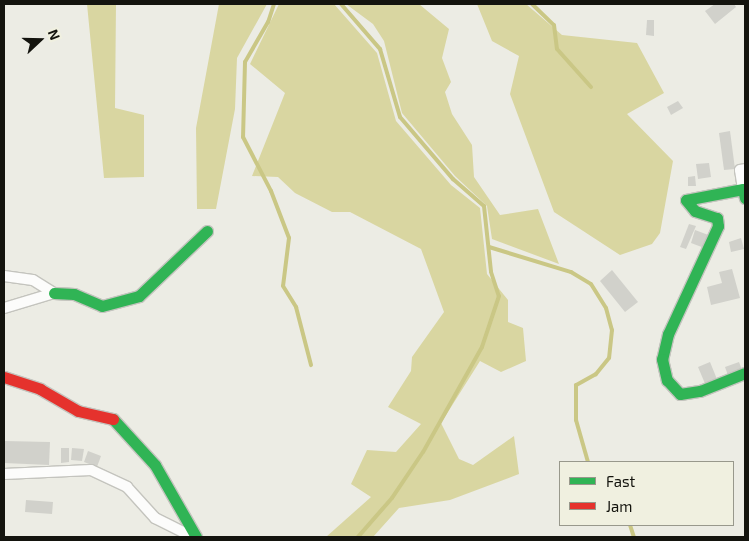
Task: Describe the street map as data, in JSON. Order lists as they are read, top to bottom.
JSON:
{
  "legend": ["Fast", "Jam"],
  "north": "right"
}
